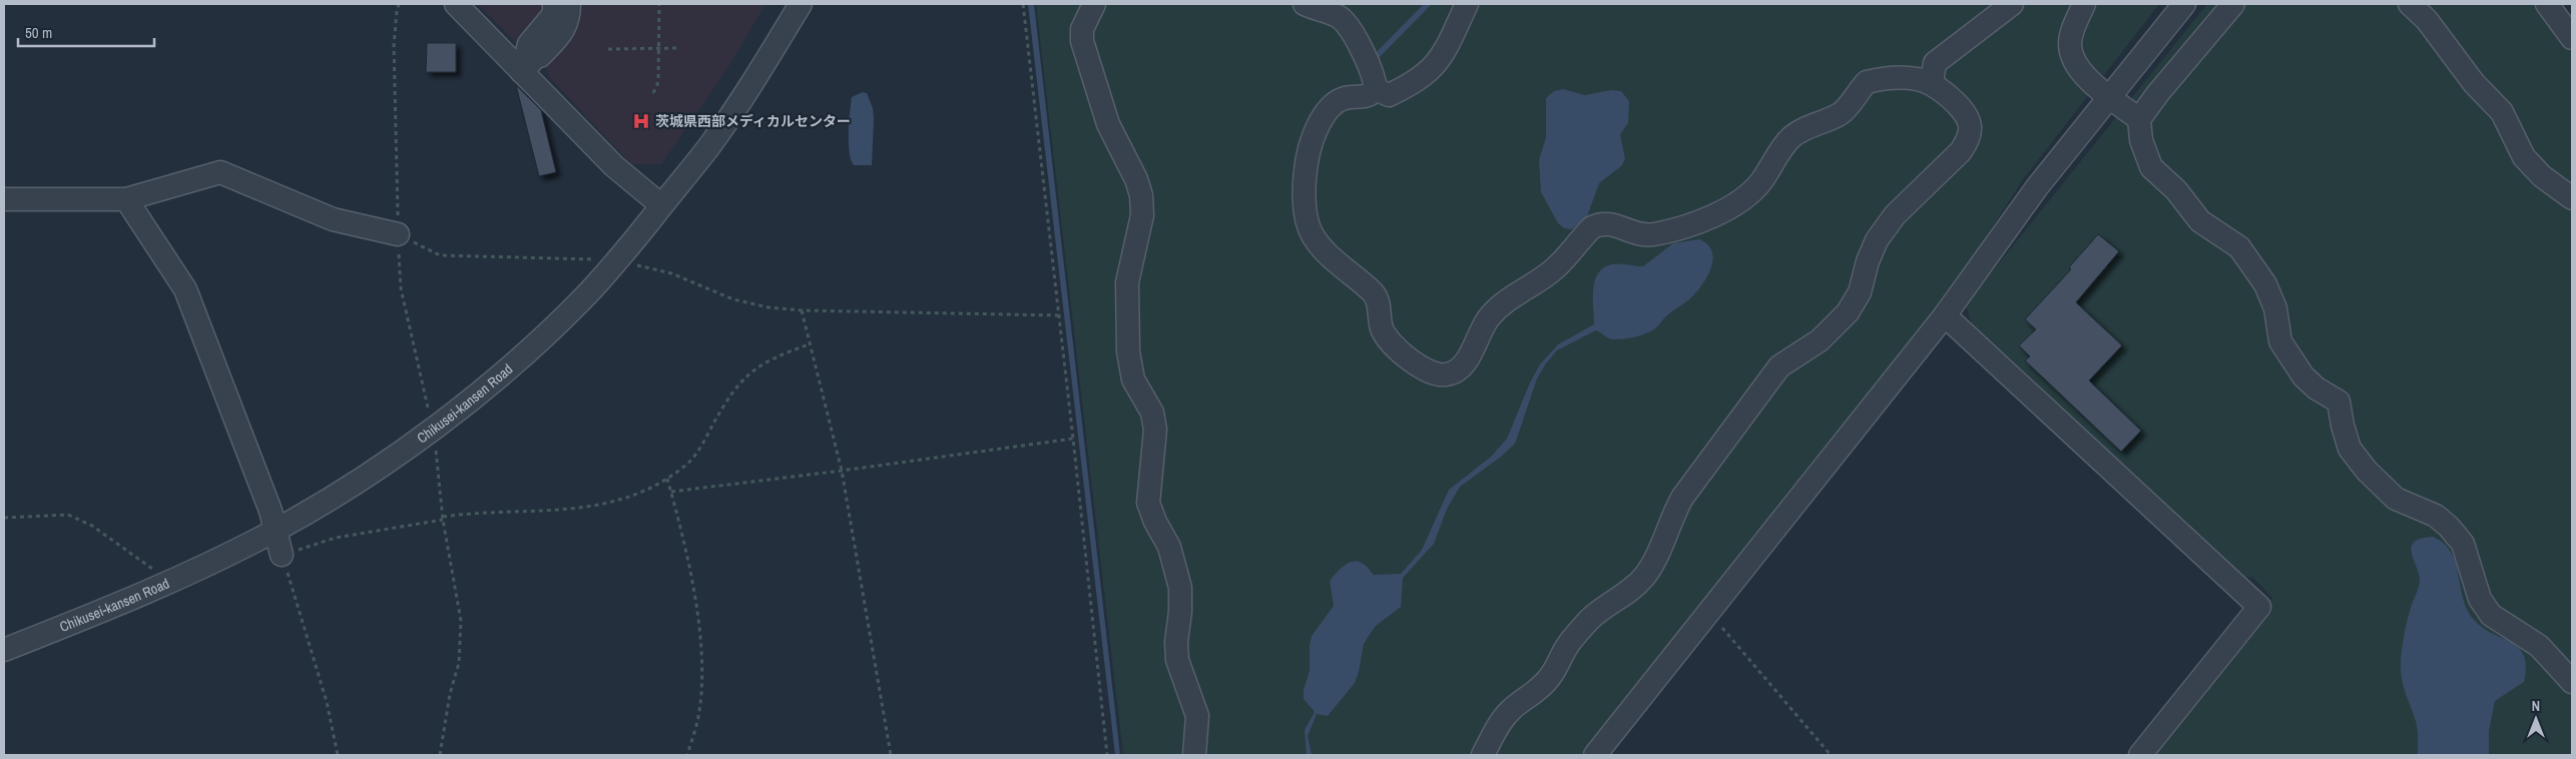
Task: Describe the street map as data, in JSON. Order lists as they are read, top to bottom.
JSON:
{
  "streets": {
    "street": ["Chikusei-kansen Road"]
  },
  "places": {
    "hospital": ["茨城県西部メディカルセンター"]
  },
  "scale_bar": "50 m",
  "north": "top"
}
